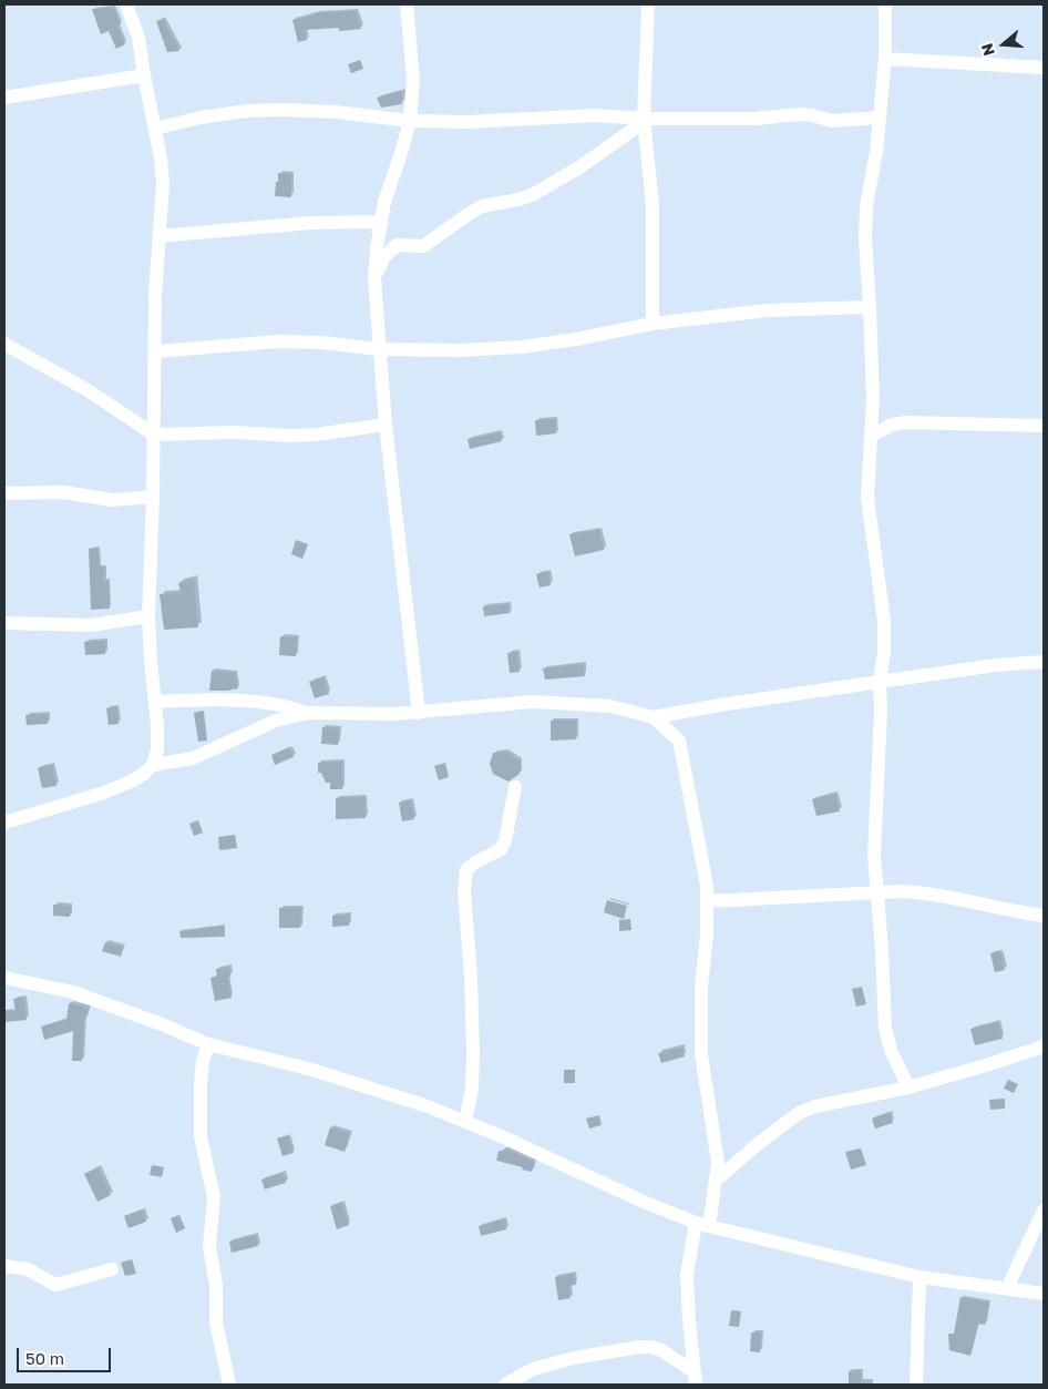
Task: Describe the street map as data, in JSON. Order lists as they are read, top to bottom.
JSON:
{
  "scale_bar": "50 m",
  "north": "left"
}
